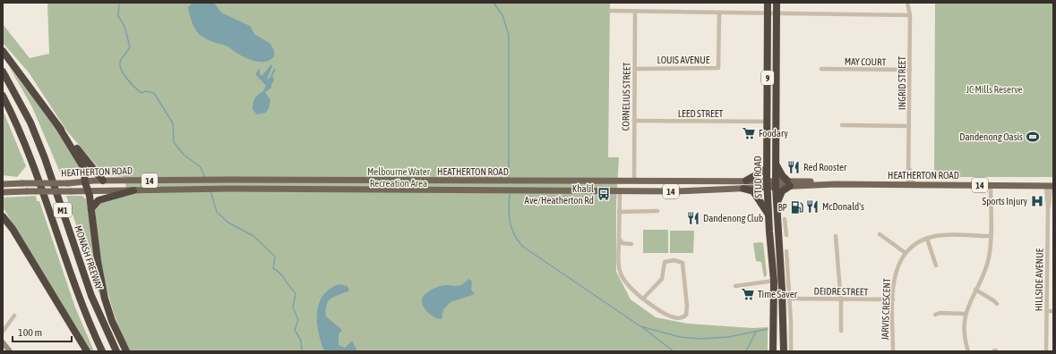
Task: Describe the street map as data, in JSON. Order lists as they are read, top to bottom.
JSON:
{
  "streets": {
    "highway": [
      "9",
      "STUD ROAD",
      "M1",
      "MONASH FREEWAY"
    ],
    "main road": ["HEATHERTON ROAD", "14"],
    "street": [
      "LOUIS AVENUE",
      "MAY COURT",
      "INGRID STREET",
      "CORNELIUS STREET",
      "LEED STREET",
      "HILLSIDE AVENUE",
      "DEIDRE STREET",
      "JARVIS CRESCENT"
    ]
  },
  "crossings": [
    ["LOUIS AVENUE", "CORNELIUS STREET"],
    ["MAY COURT", "INGRID STREET"],
    ["INGRID STREET", "HEATHERTON ROAD"],
    ["CORNELIUS STREET", "LEED STREET"],
    ["CORNELIUS STREET", "HEATHERTON ROAD"],
    ["LEED STREET", "STUD ROAD"],
    ["HEATHERTON ROAD", "STUD ROAD"],
    ["HEATHERTON ROAD", "HILLSIDE AVENUE"],
    ["DEIDRE STREET", "JARVIS CRESCENT"]
  ],
  "parks": ["JC Mills Reserve", "Melbourne Water Recreation Area"],
  "places": {
    "supermarket": ["Foodary", "Time Saver"],
    "sports": ["Dandenong Oasis"],
    "restaurant": ["Red Rooster", "McDonald's", "Dandenong Club"],
    "bus stop": ["Khalil Ave/Heatherton Rd"],
    "hospital": ["Sports Injury"],
    "fuel station": ["BP"]
  },
  "scale_bar": "100 m"
}
